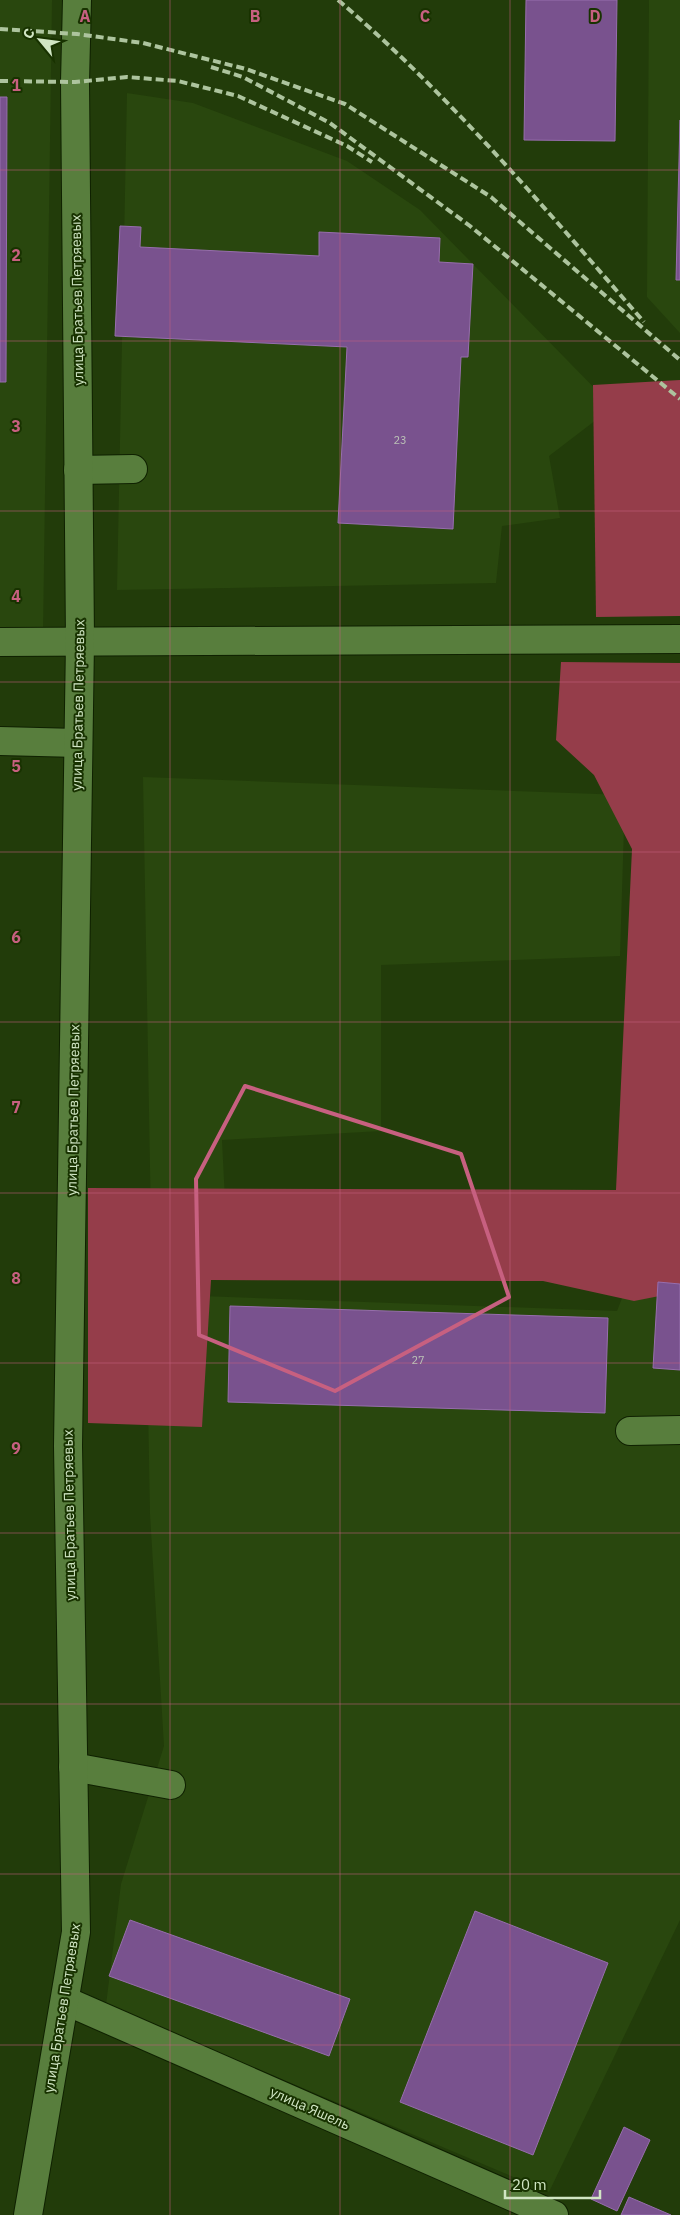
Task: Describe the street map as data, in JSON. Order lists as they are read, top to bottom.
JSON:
{
  "streets": {
    "street": ["улица Братьев Петряевых", "улица Яшель"]
  },
  "crossings": [
    ["улица Братьев Петряевых", "улица Яшель"]
  ],
  "house_numbers": ["23", "27"],
  "scale_bar": "20 m",
  "north": "top left",
  "grid": {
    "columns": [
      "A",
      "B",
      "C",
      "D"
    ],
    "rows": [
      "1",
      "2",
      "3",
      "4",
      "5",
      "6",
      "7",
      "8",
      "9"
    ]
  }
}
